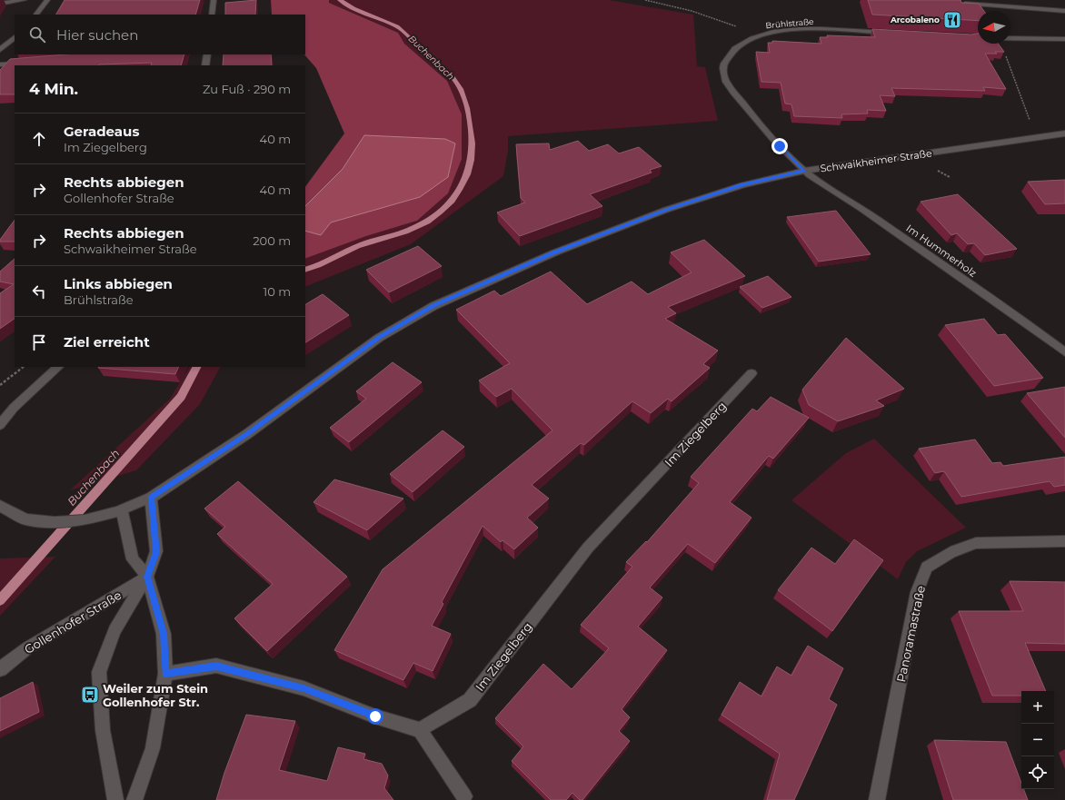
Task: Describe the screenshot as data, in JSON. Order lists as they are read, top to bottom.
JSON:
{
  "streets": {
    "street": [
      "Brühlstraße",
      "Schwaikheimer Straße",
      "Im Hummerholz",
      "Im Ziegelberg",
      "Gollenhofer Straße",
      "Panoramastraße"
    ]
  },
  "crossings": [
    ["Brühlstraße", "Schwaikheimer Straße"],
    ["Brühlstraße", "Im Hummerholz"],
    ["Schwaikheimer Straße", "Im Hummerholz"]
  ],
  "water": ["Buchenbach"],
  "places": {
    "restaurant": ["Arcobaleno"],
    "bus stop": ["Weiler zum Stein Gollenhofer Str."]
  },
  "north": "left",
  "page": {
    "search": "Hier suchen",
    "heading": ["4 Min.", "Zu Fuß · 290 m"],
    "list": [
      ["Geradeaus", "Im Ziegelberg", "40 m"],
      ["Rechts abbiegen", "Gollenhofer Straße", "40 m"],
      ["Rechts abbiegen", "Schwaikheimer Straße", "200 m"],
      ["Links abbiegen", "Brühlstraße", "10 m"],
      "Ziel erreicht"
    ],
    "map_buttons": ["+", "−"]
  }
}
